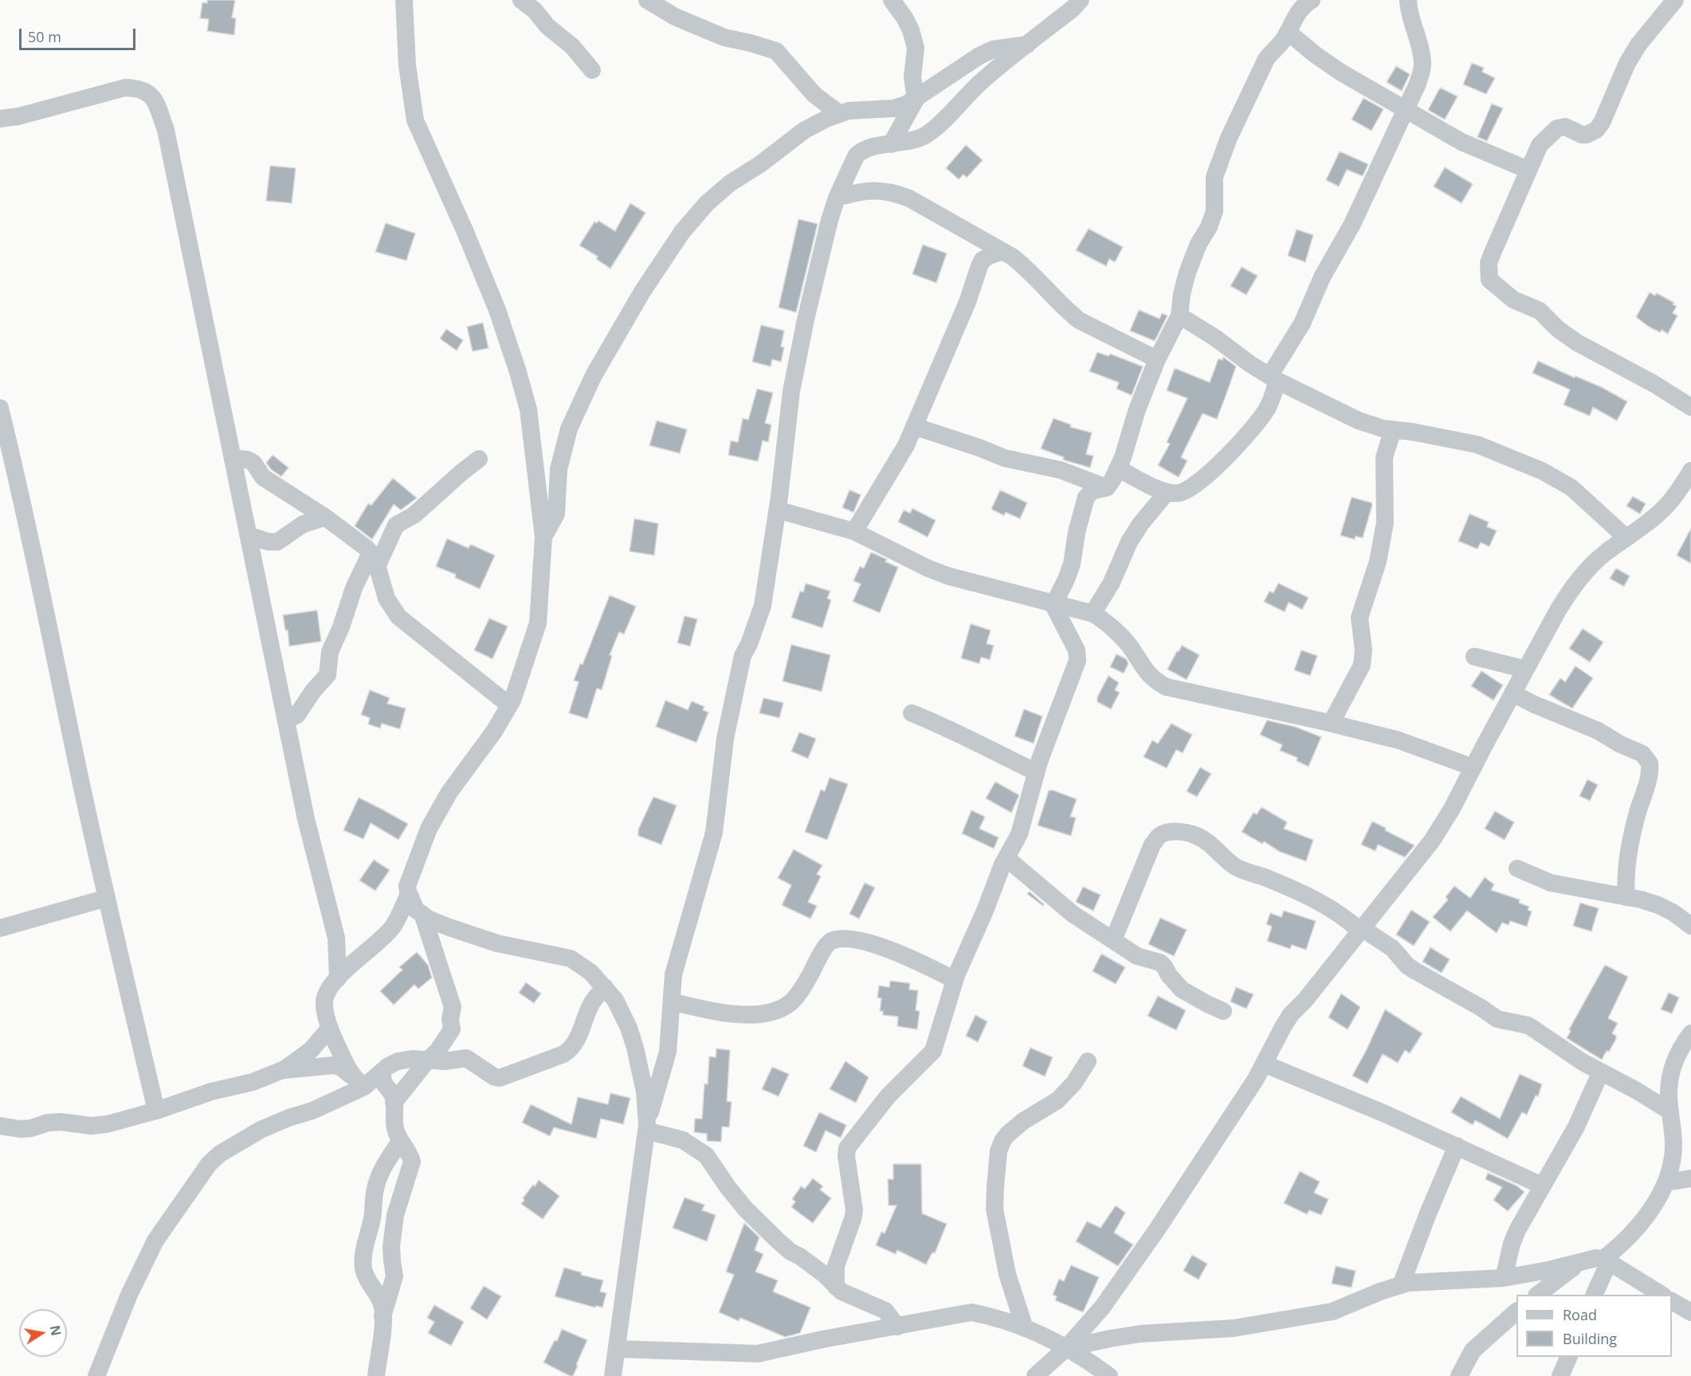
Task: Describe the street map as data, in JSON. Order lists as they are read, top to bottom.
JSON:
{
  "legend": ["Road", "Building"],
  "scale_bar": "50 m",
  "north": "right"
}
